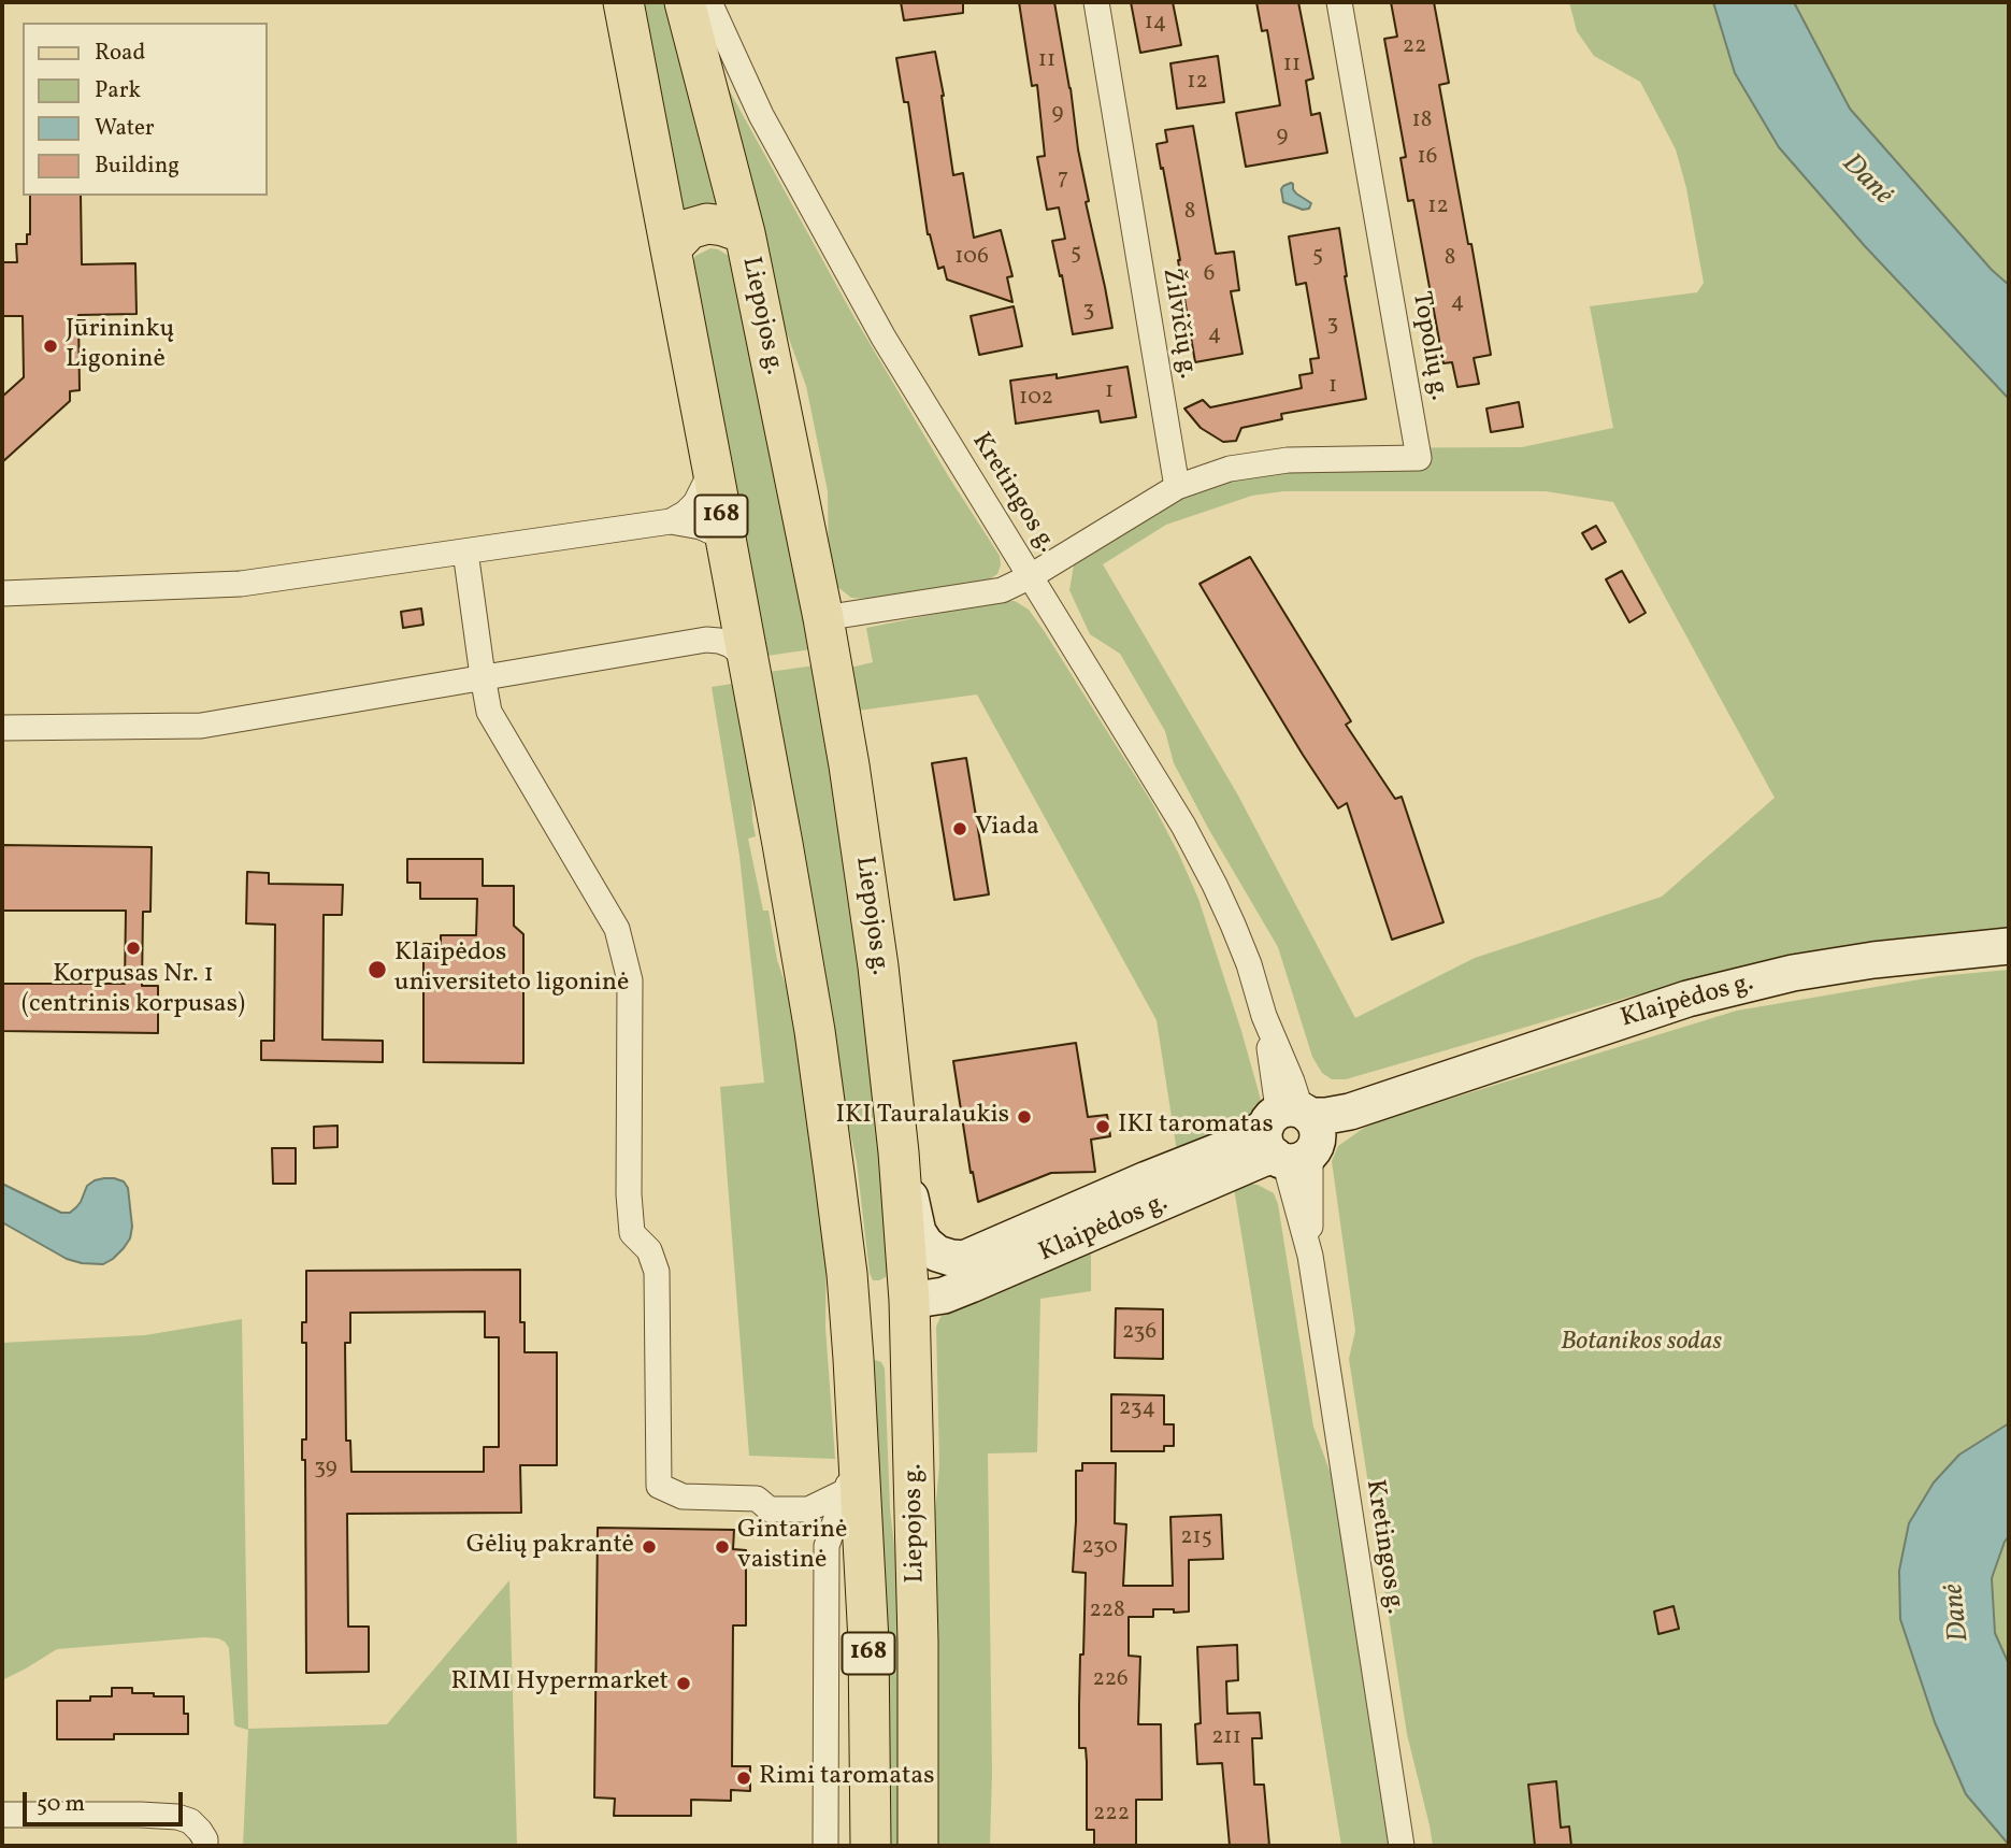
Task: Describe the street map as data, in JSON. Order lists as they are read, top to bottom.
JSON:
{
  "streets": {
    "main road": ["Liepojos g.", "168", "Klaipėdos g."],
    "street": ["Žilvičių g.", "Topolių g.", "Kretingos g."]
  },
  "crossings": [
    ["Liepojos g.", "Klaipėdos g."],
    ["Žilvičių g.", "Topolių g."],
    ["Kretingos g.", "Klaipėdos g."]
  ],
  "water": ["Danė"],
  "parks": ["Botanikos sodas"],
  "places": [
    "Jūrininkų Ligoninė",
    "Viada",
    "Korpusas Nr. 1 (centrinis korpusas)",
    "Klaipėdos universiteto ligoninė",
    "IKI Tauralaukis",
    "IKI taromatas",
    "Gėlių pakrantė",
    "Gintarinė vaistinė",
    "RIMI Hypermarket",
    "Rimi taromatas"
  ],
  "house_numbers": [
    "14",
    "22",
    "11",
    "11",
    "12",
    "9",
    "18",
    "9",
    "16",
    "7",
    "12",
    "8",
    "5",
    "5",
    "106",
    "8",
    "6",
    "4",
    "3",
    "3",
    "4",
    "1",
    "1",
    "102",
    "236",
    "234",
    "39",
    "215",
    "230",
    "228",
    "226",
    "211",
    "222"
  ],
  "legend": [
    "Road",
    "Park",
    "Water",
    "Building"
  ],
  "scale_bar": "50 m"
}
